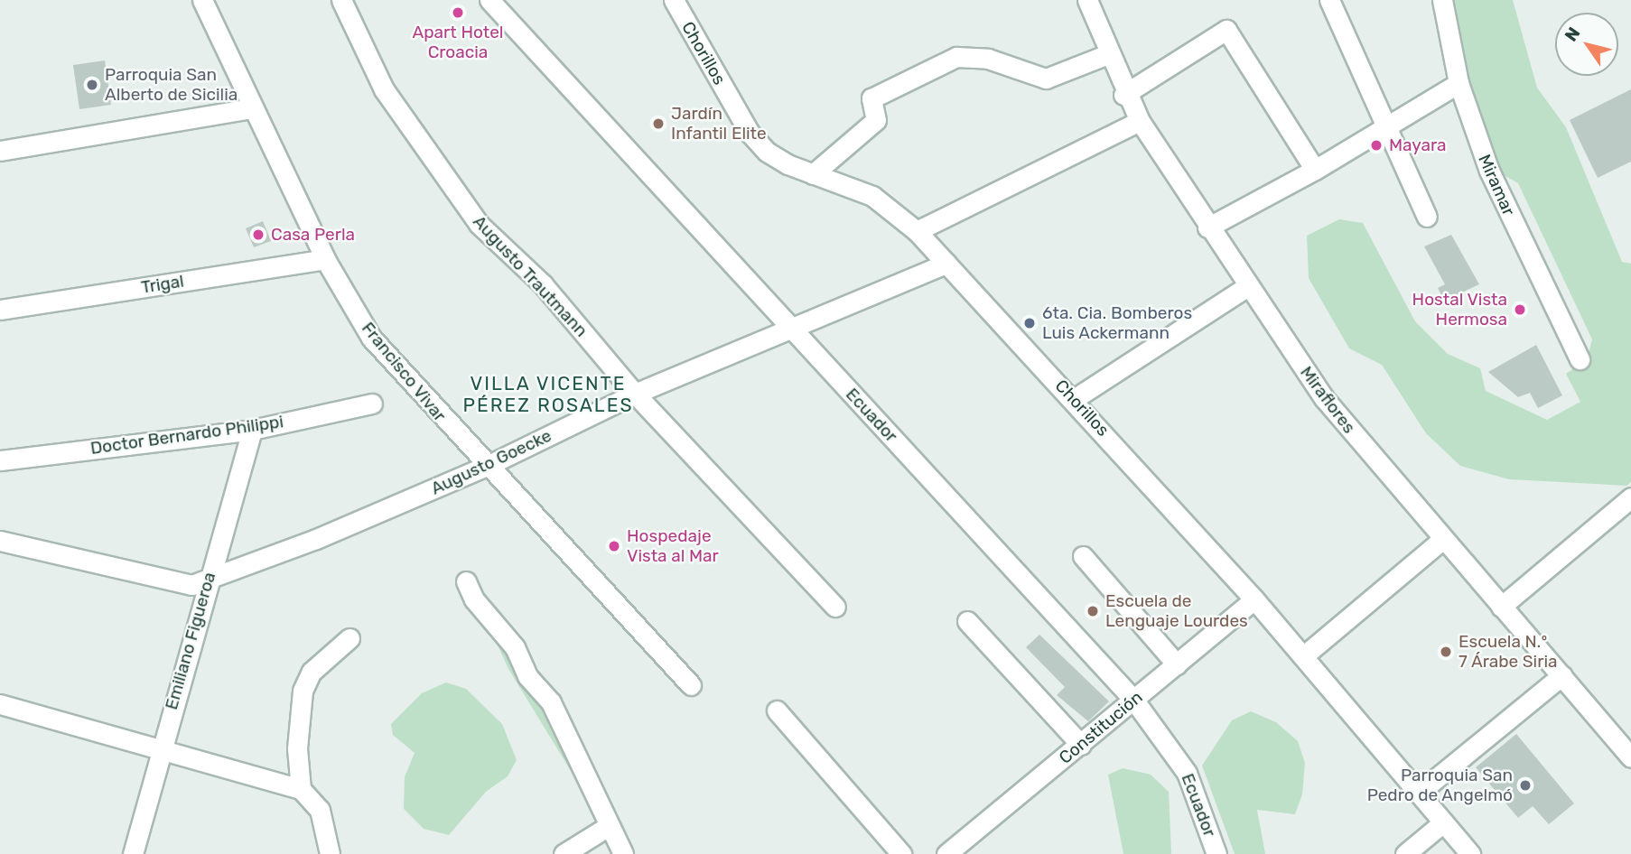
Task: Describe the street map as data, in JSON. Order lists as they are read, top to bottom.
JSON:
{
  "streets": {
    "street": [
      "Chorillos",
      "Miramar",
      "Augusto Trautmann",
      "Trigal",
      "Francisco Vivar",
      "Miraflores",
      "Ecuador",
      "Doctor Bernardo Philippi",
      "Augusto Goecke",
      "Emiliano Figueroa",
      "Constitución"
    ]
  },
  "crossings": [
    ["Chorillos", "Augusto Goecke"],
    ["Chorillos", "Constitución"],
    ["Augusto Trautmann", "Augusto Goecke"],
    ["Trigal", "Francisco Vivar"],
    ["Francisco Vivar", "Augusto Goecke"],
    ["Ecuador", "Augusto Goecke"],
    ["Ecuador", "Constitución"],
    ["Doctor Bernardo Philippi", "Emiliano Figueroa"],
    ["Augusto Goecke", "Emiliano Figueroa"]
  ],
  "districts": ["VILLA VICENTE PÉREZ ROSALES"],
  "places": [
    "Apart Hotel Croacia",
    "Parroquia San Alberto de Sicilia",
    "Jardín Infantil Elite",
    "Mayara",
    "Casa Perla",
    "Hostal Vista Hermosa",
    "6ta. Cia. Bomberos Luis Ackermann",
    "Hospedaje Vista al Mar",
    "Escuela de Lenguaje Lourdes",
    "Escuela N.º 7 Árabe Siria",
    "Parroquia San Pedro de Angelmó"
  ],
  "north": "top left"
}
